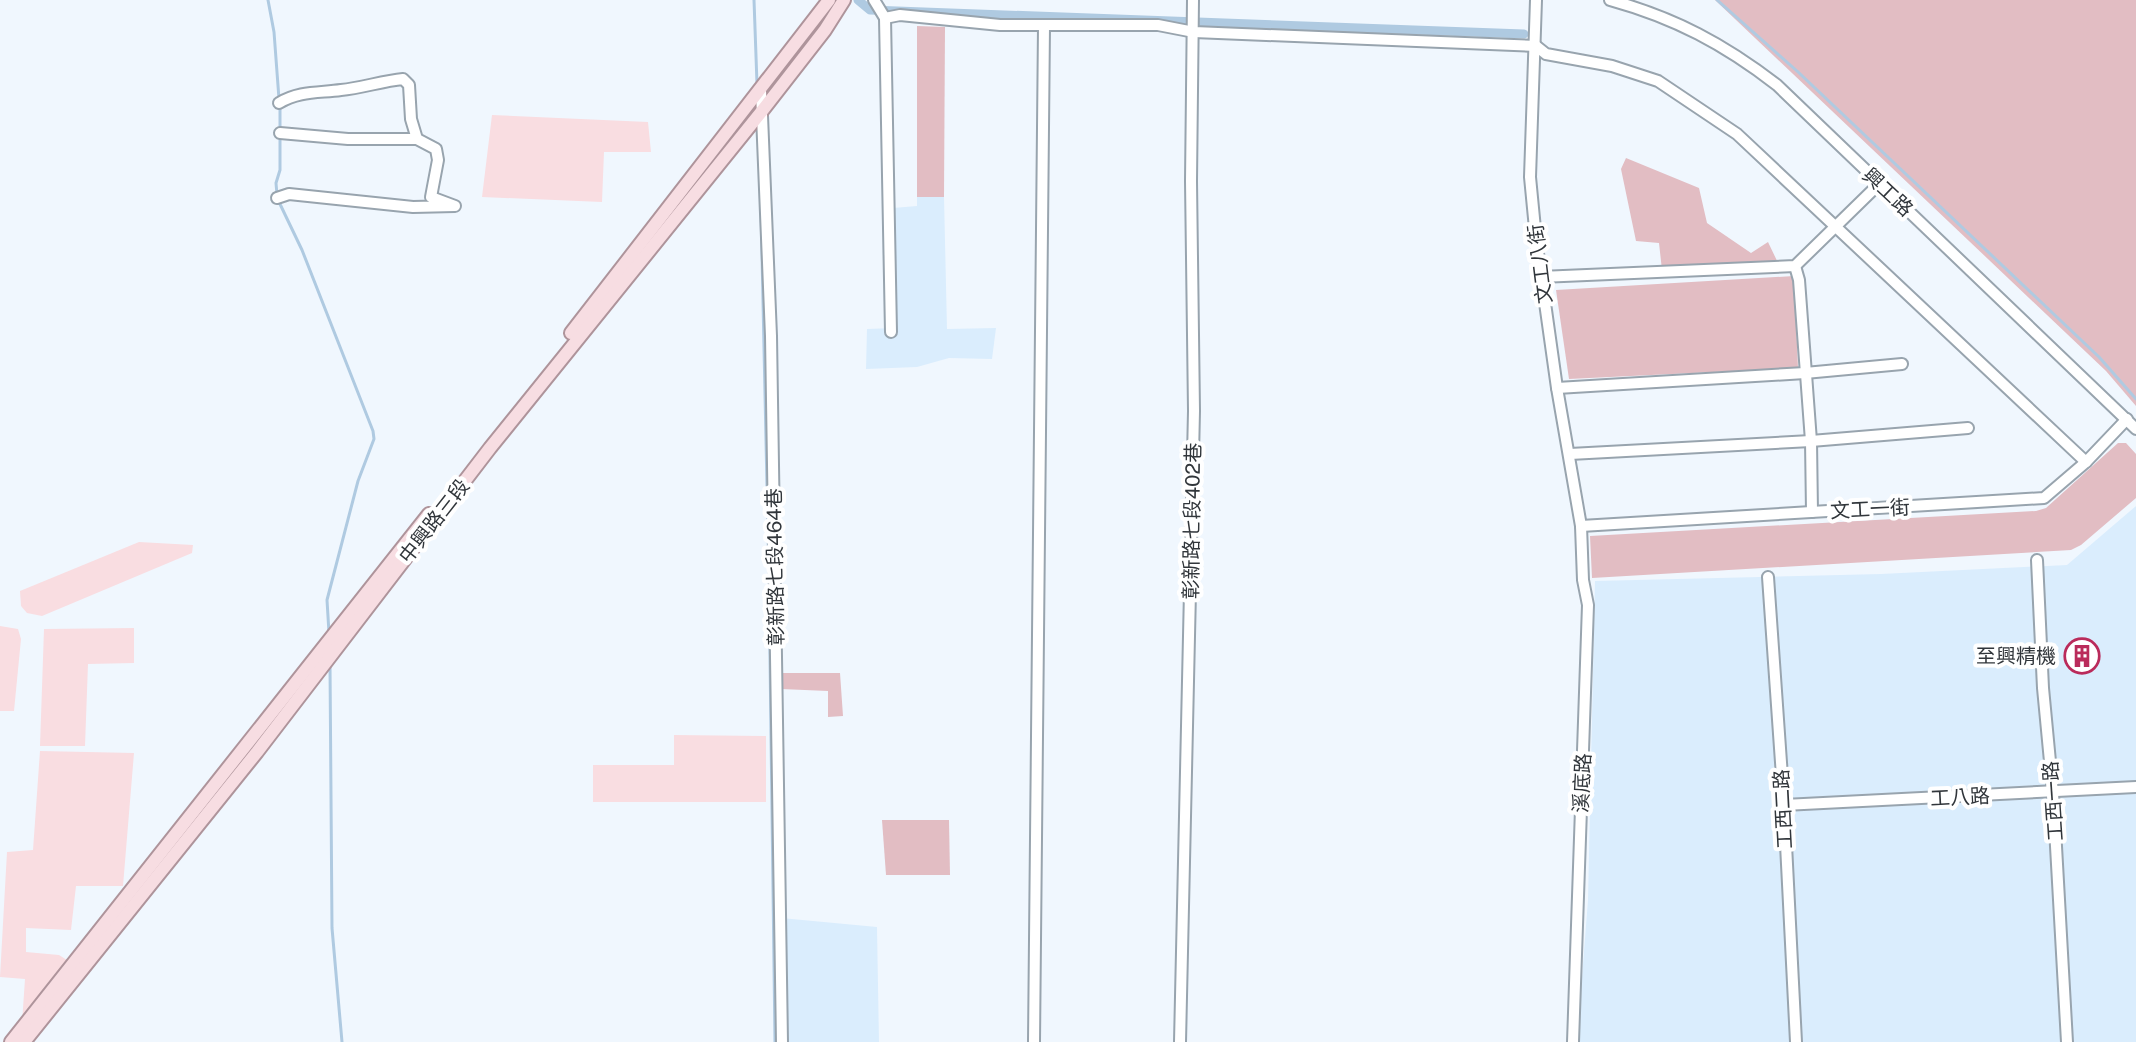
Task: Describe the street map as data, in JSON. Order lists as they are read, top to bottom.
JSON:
{
  "streets": {
    "main road": ["中興路三段"],
    "street": [
      "興工路",
      "文工八街",
      "文工一街",
      "彰新路七段402巷",
      "彰新路七段464巷",
      "溪底路",
      "工八路",
      "工西一路",
      "工西二路"
    ]
  },
  "crossings": [
    ["興工路", "文工一街"],
    ["文工八街", "文工一街"],
    ["文工八街", "溪底路"],
    ["文工一街", "溪底路"],
    ["中興路三段", "彰新路七段464巷"],
    ["工八路", "工西一路"],
    ["工八路", "工西二路"]
  ],
  "places": {
    "building": ["至興精機"]
  }
}
